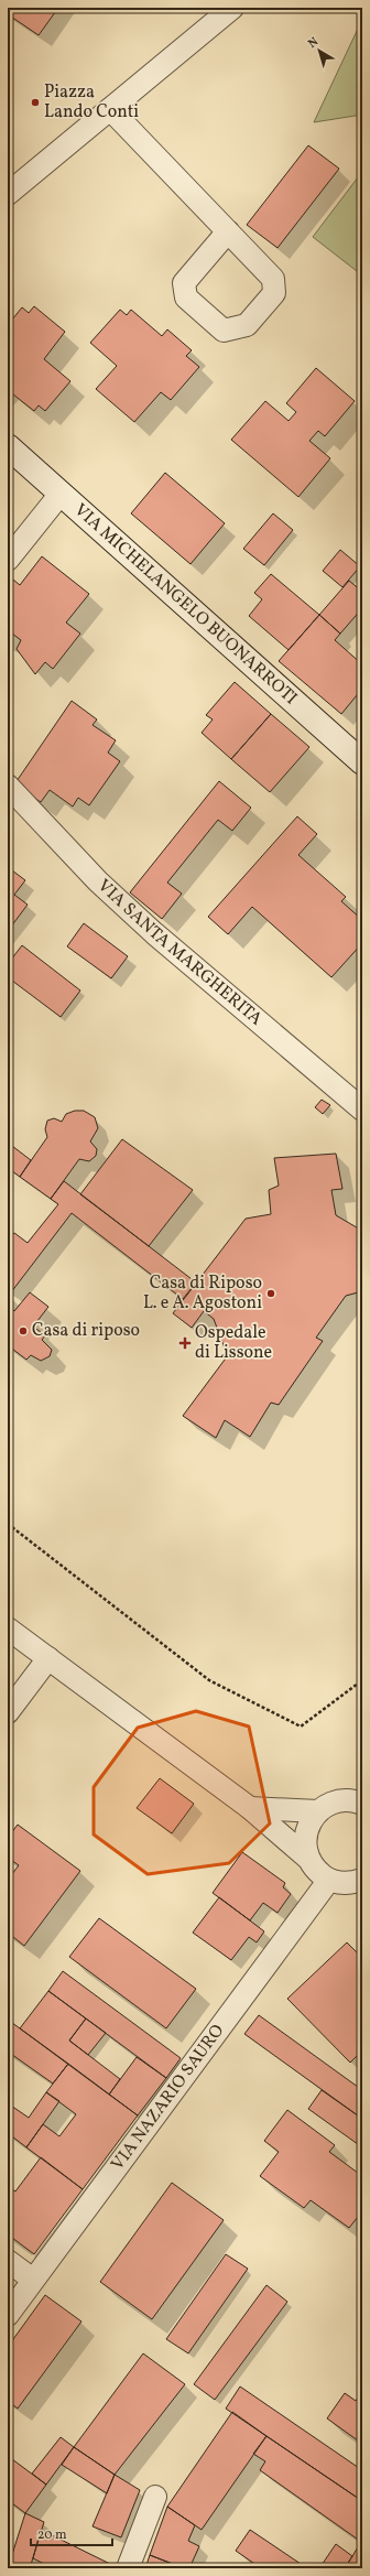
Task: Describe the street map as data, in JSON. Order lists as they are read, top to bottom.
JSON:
{
  "streets": {
    "street": ["VIA MICHELANGELO BUONARROTI", "VIA SANTA MARGHERITA", "VIA NAZARIO SAURO"]
  },
  "places": {
    "other": ["Piazza Lando Conti", "Casa di Riposo L. e A. Agostoni", "Casa di riposo"],
    "health": ["Ospedale di Lissone"]
  },
  "scale_bar": "20 m",
  "north": "top left"
}
